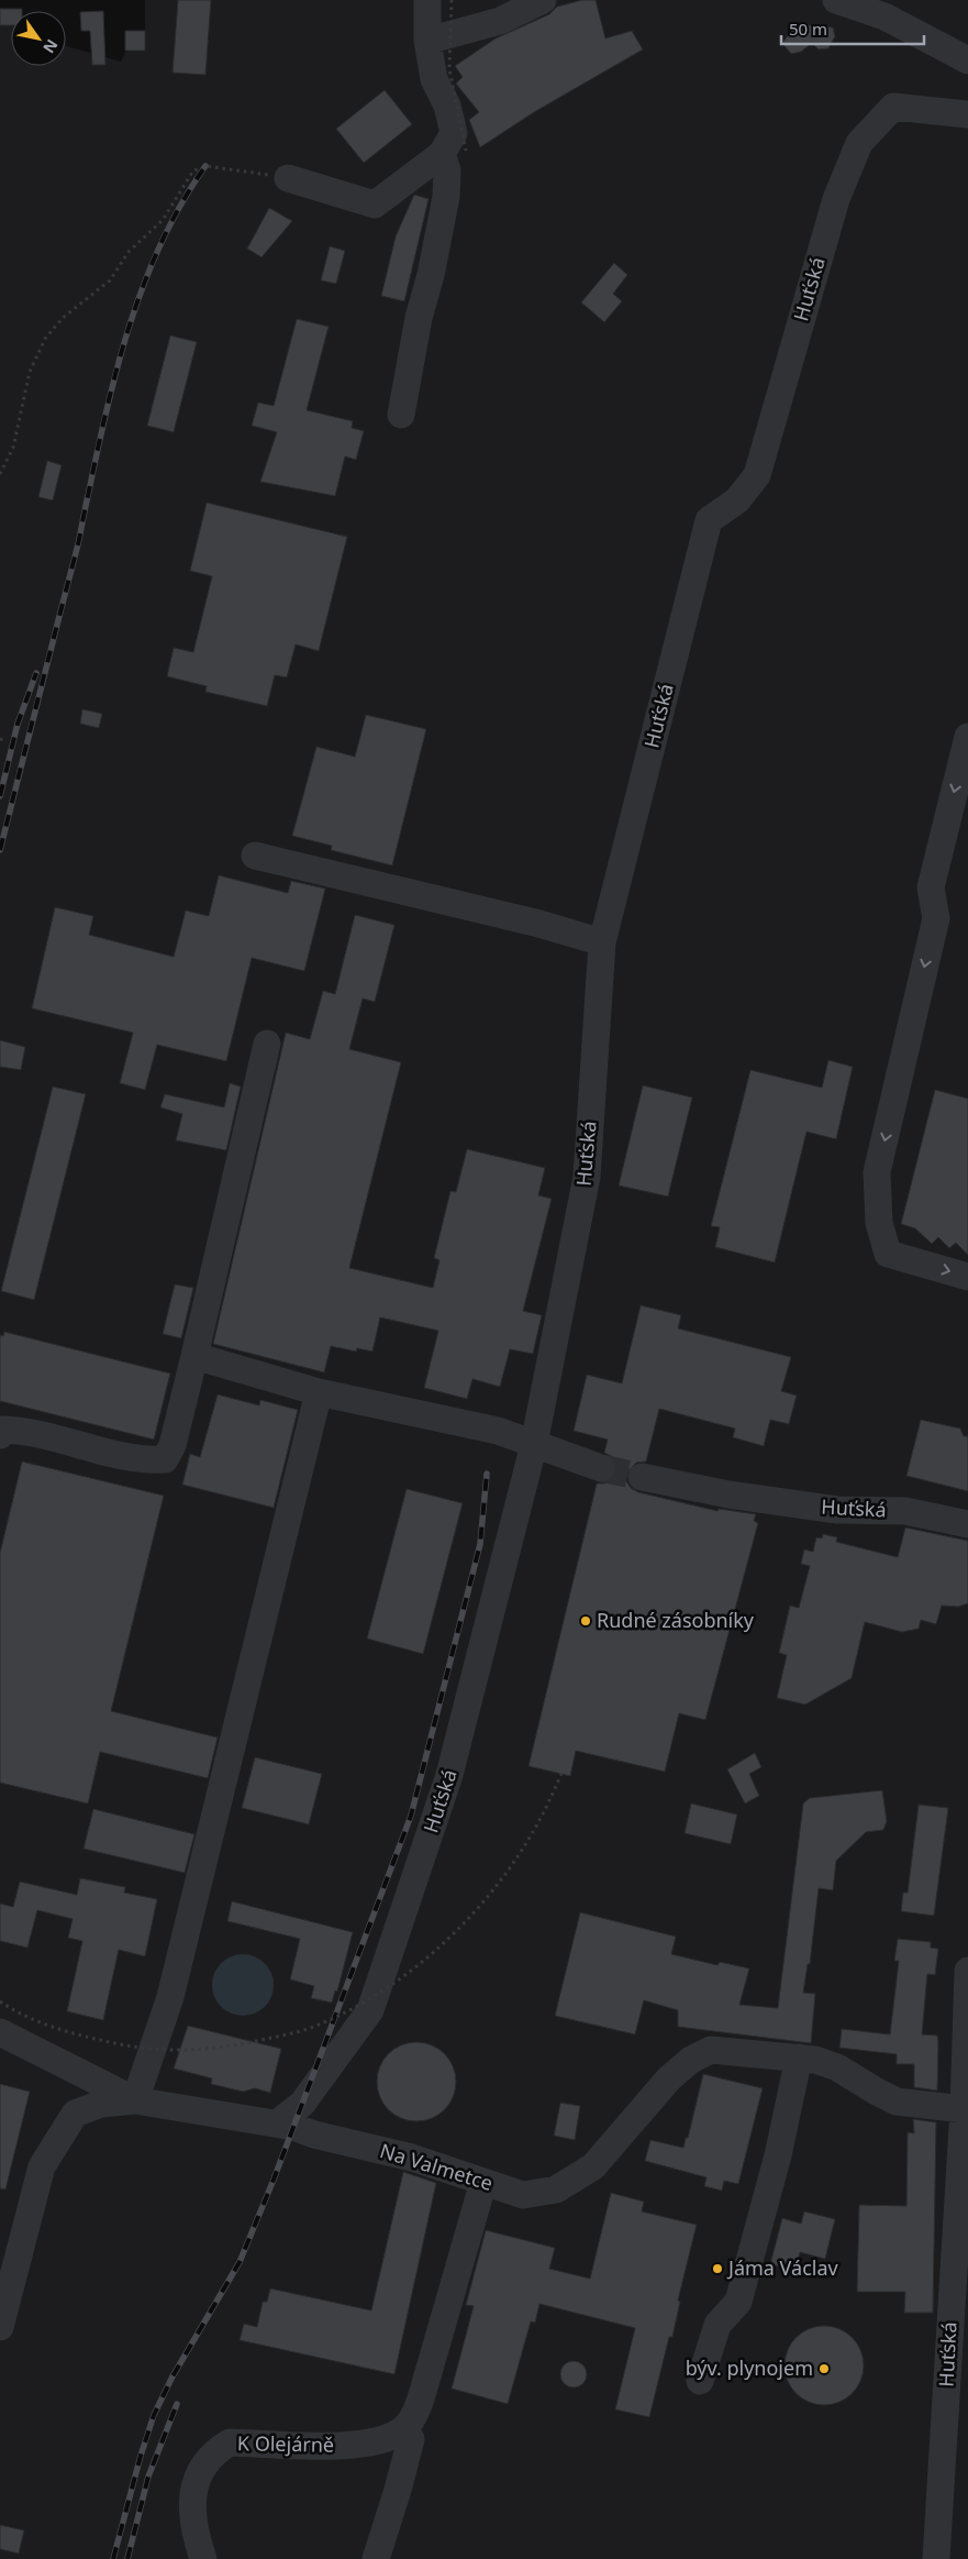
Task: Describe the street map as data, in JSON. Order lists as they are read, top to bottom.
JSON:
{
  "streets": {
    "street": ["Huťská", "Na Valmetce", "K Olejárně"]
  },
  "crossings": [
    ["Huťská", "Na Valmetce"]
  ],
  "places": ["Rudné zásobníky", "Jáma Václav", "býv. plynojem"],
  "scale_bar": "50 m",
  "north": "bottom right"
}
